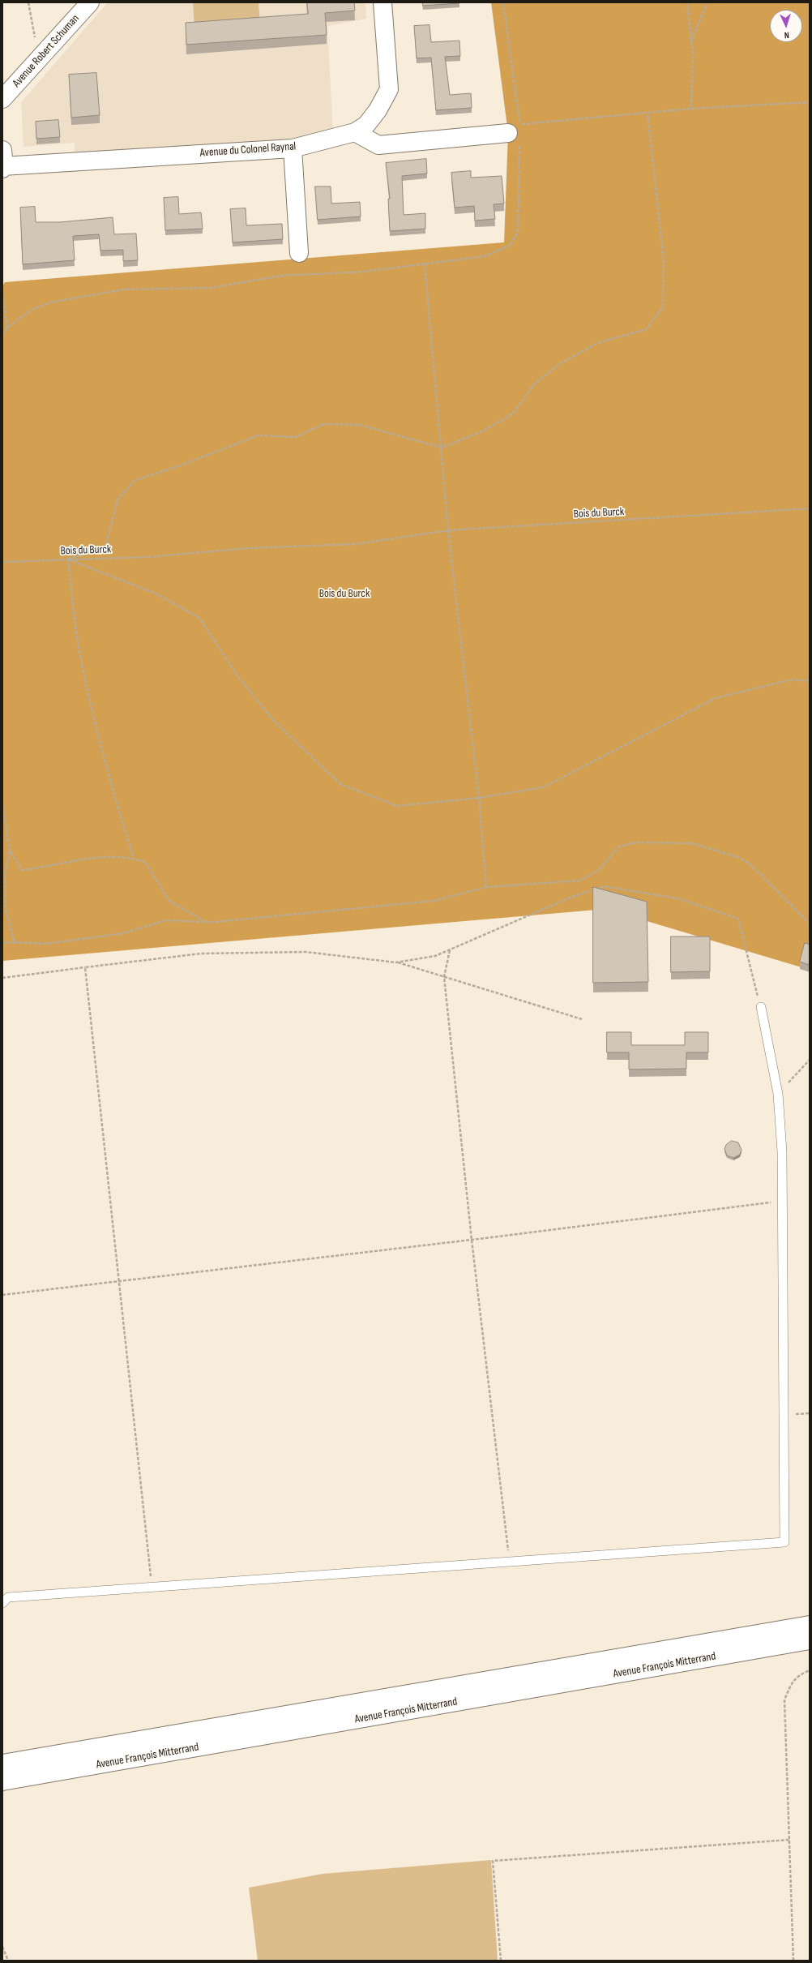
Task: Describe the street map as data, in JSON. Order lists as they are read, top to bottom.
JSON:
{
  "streets": {
    "main road": ["Avenue Robert Schuman", "Avenue du Colonel Raynal", "Avenue François Mitterrand"],
    "path": ["Bois du Burck"]
  },
  "parks": ["Bois du Burck"],
  "north": "bottom"
}
